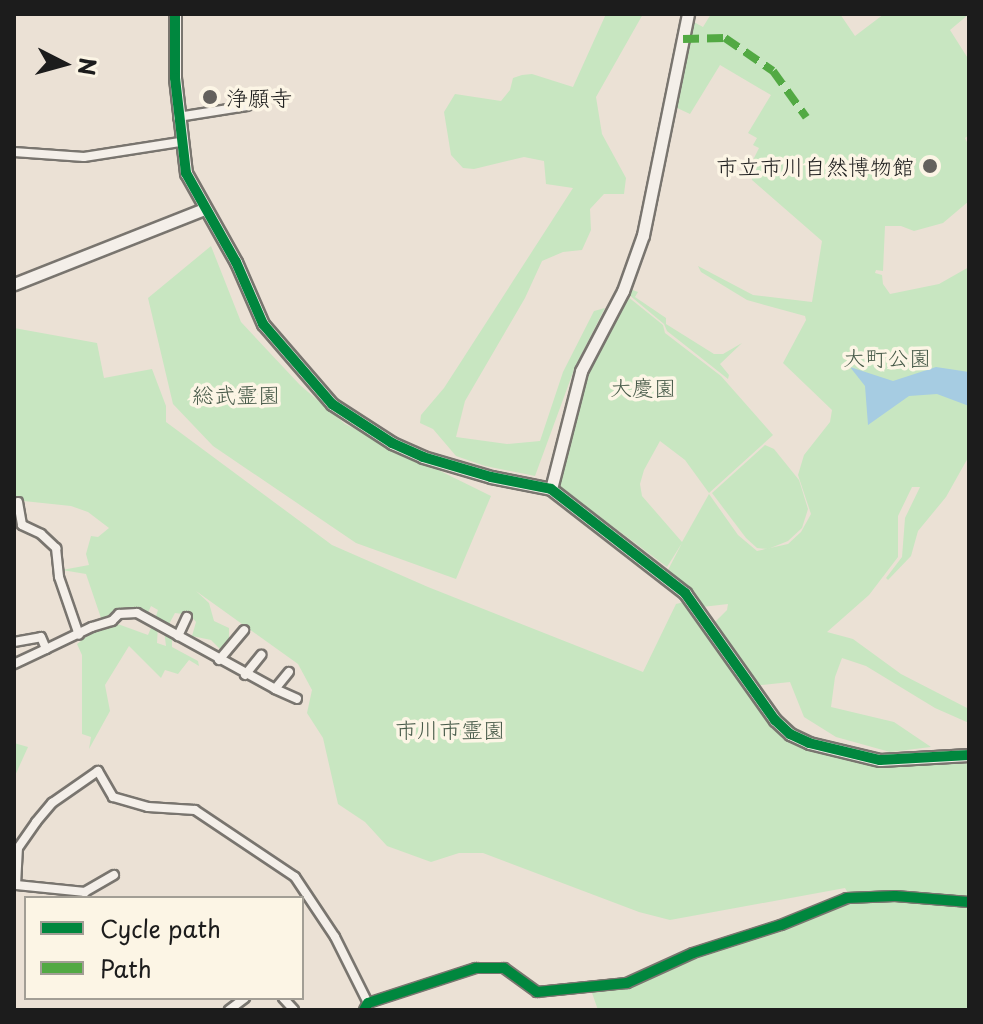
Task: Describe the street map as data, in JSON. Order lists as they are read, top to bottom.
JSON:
{
  "parks": [
    "大町公園",
    "大慶園",
    "総武霊園",
    "市川市霊園"
  ],
  "places": ["浄願寺", "市立市川自然博物館"],
  "legend": ["Cycle path", "Path"],
  "north": "right"
}
